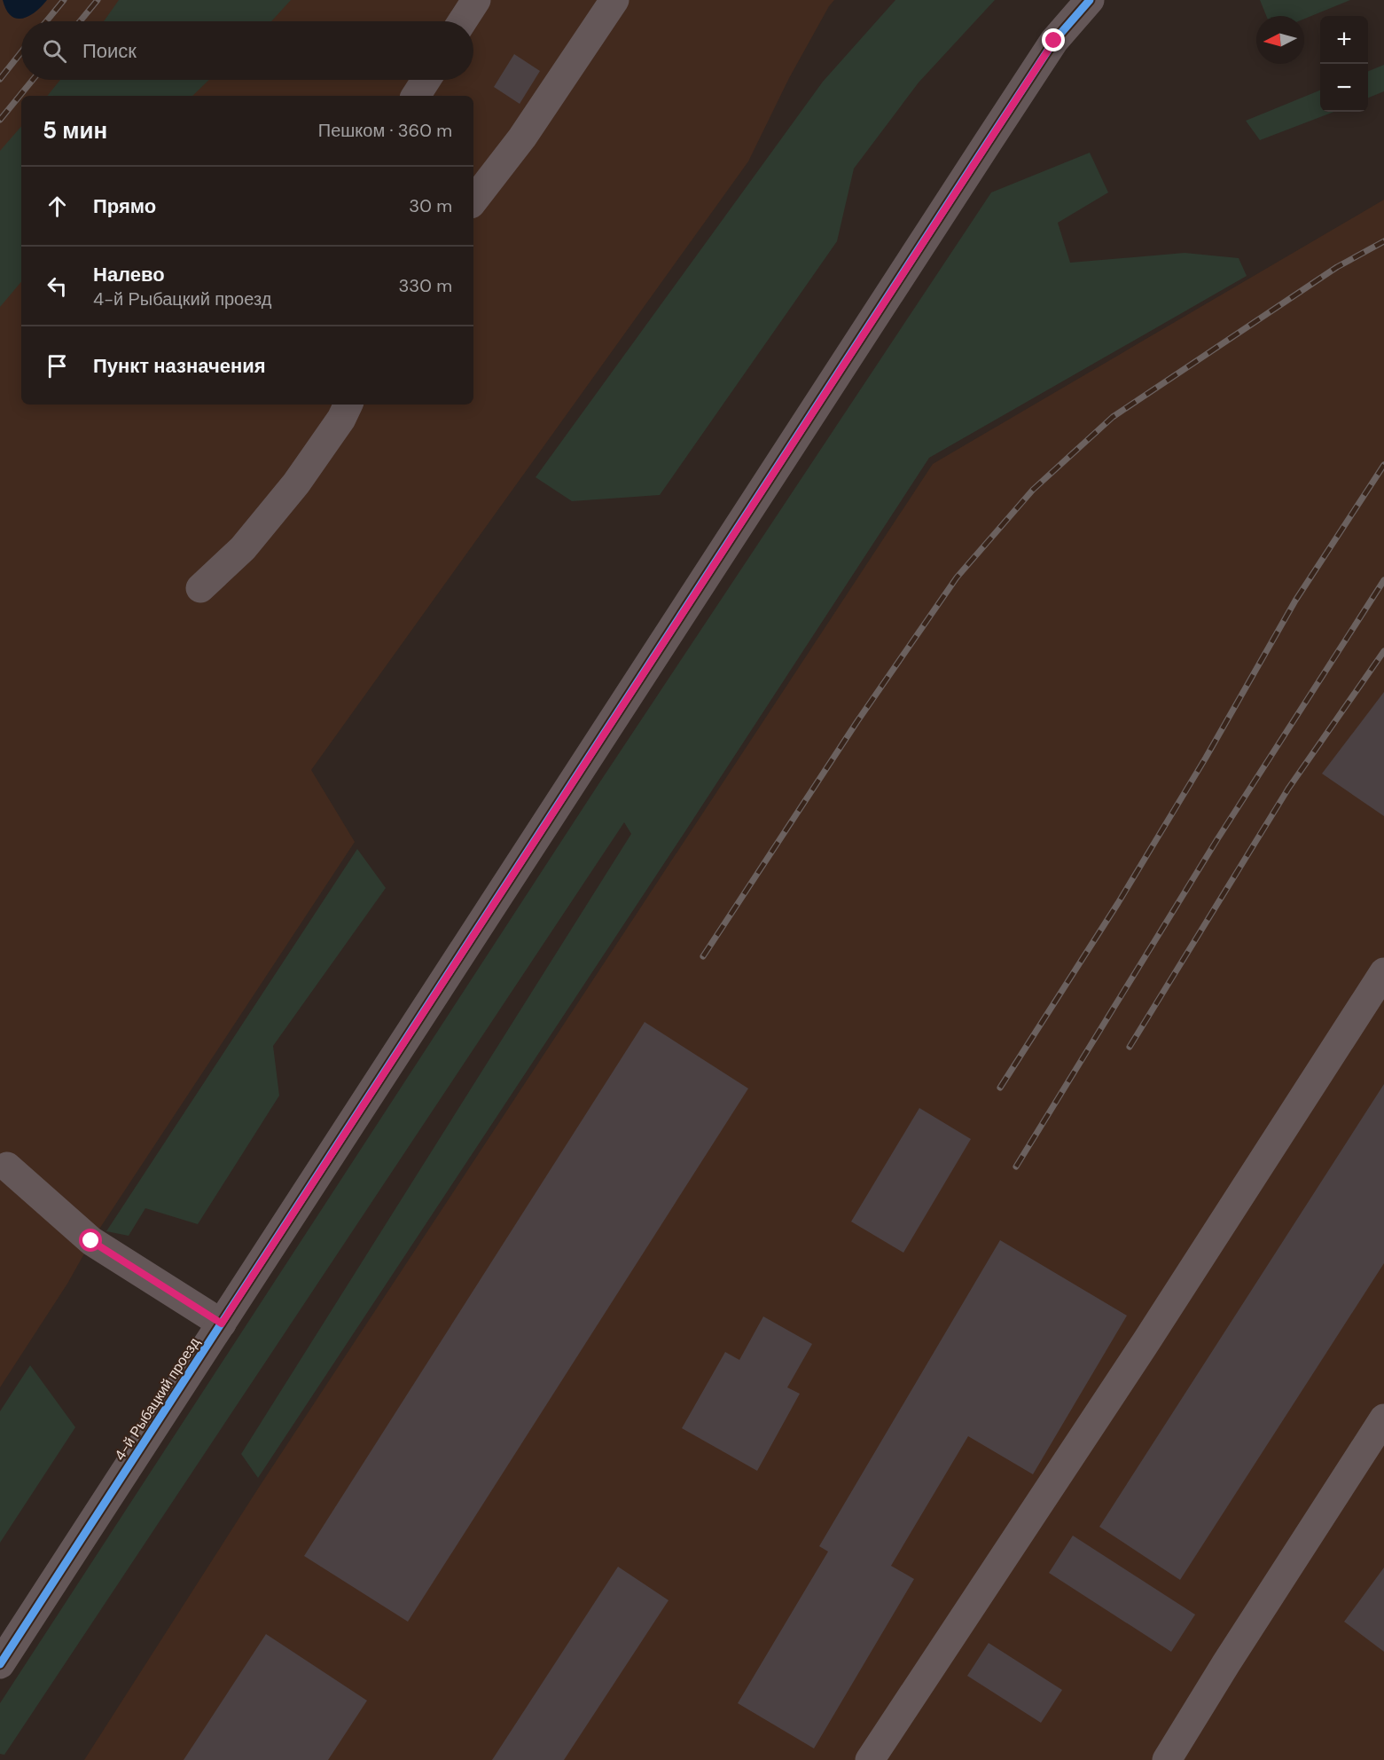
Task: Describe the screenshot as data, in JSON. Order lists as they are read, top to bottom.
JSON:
{
  "streets": {
    "street": ["4-й Рыбацкий проезд"]
  },
  "north": "left",
  "page": {
    "map_buttons": ["+", "−"],
    "search": "Поиск",
    "heading": ["5 мин", "Пешком · 360 m"],
    "list": [
      ["Прямо", "30 m"],
      ["Налево", "4-й Рыбацкий проезд", "330 m"],
      "Пункт назначения"
    ]
  }
}
